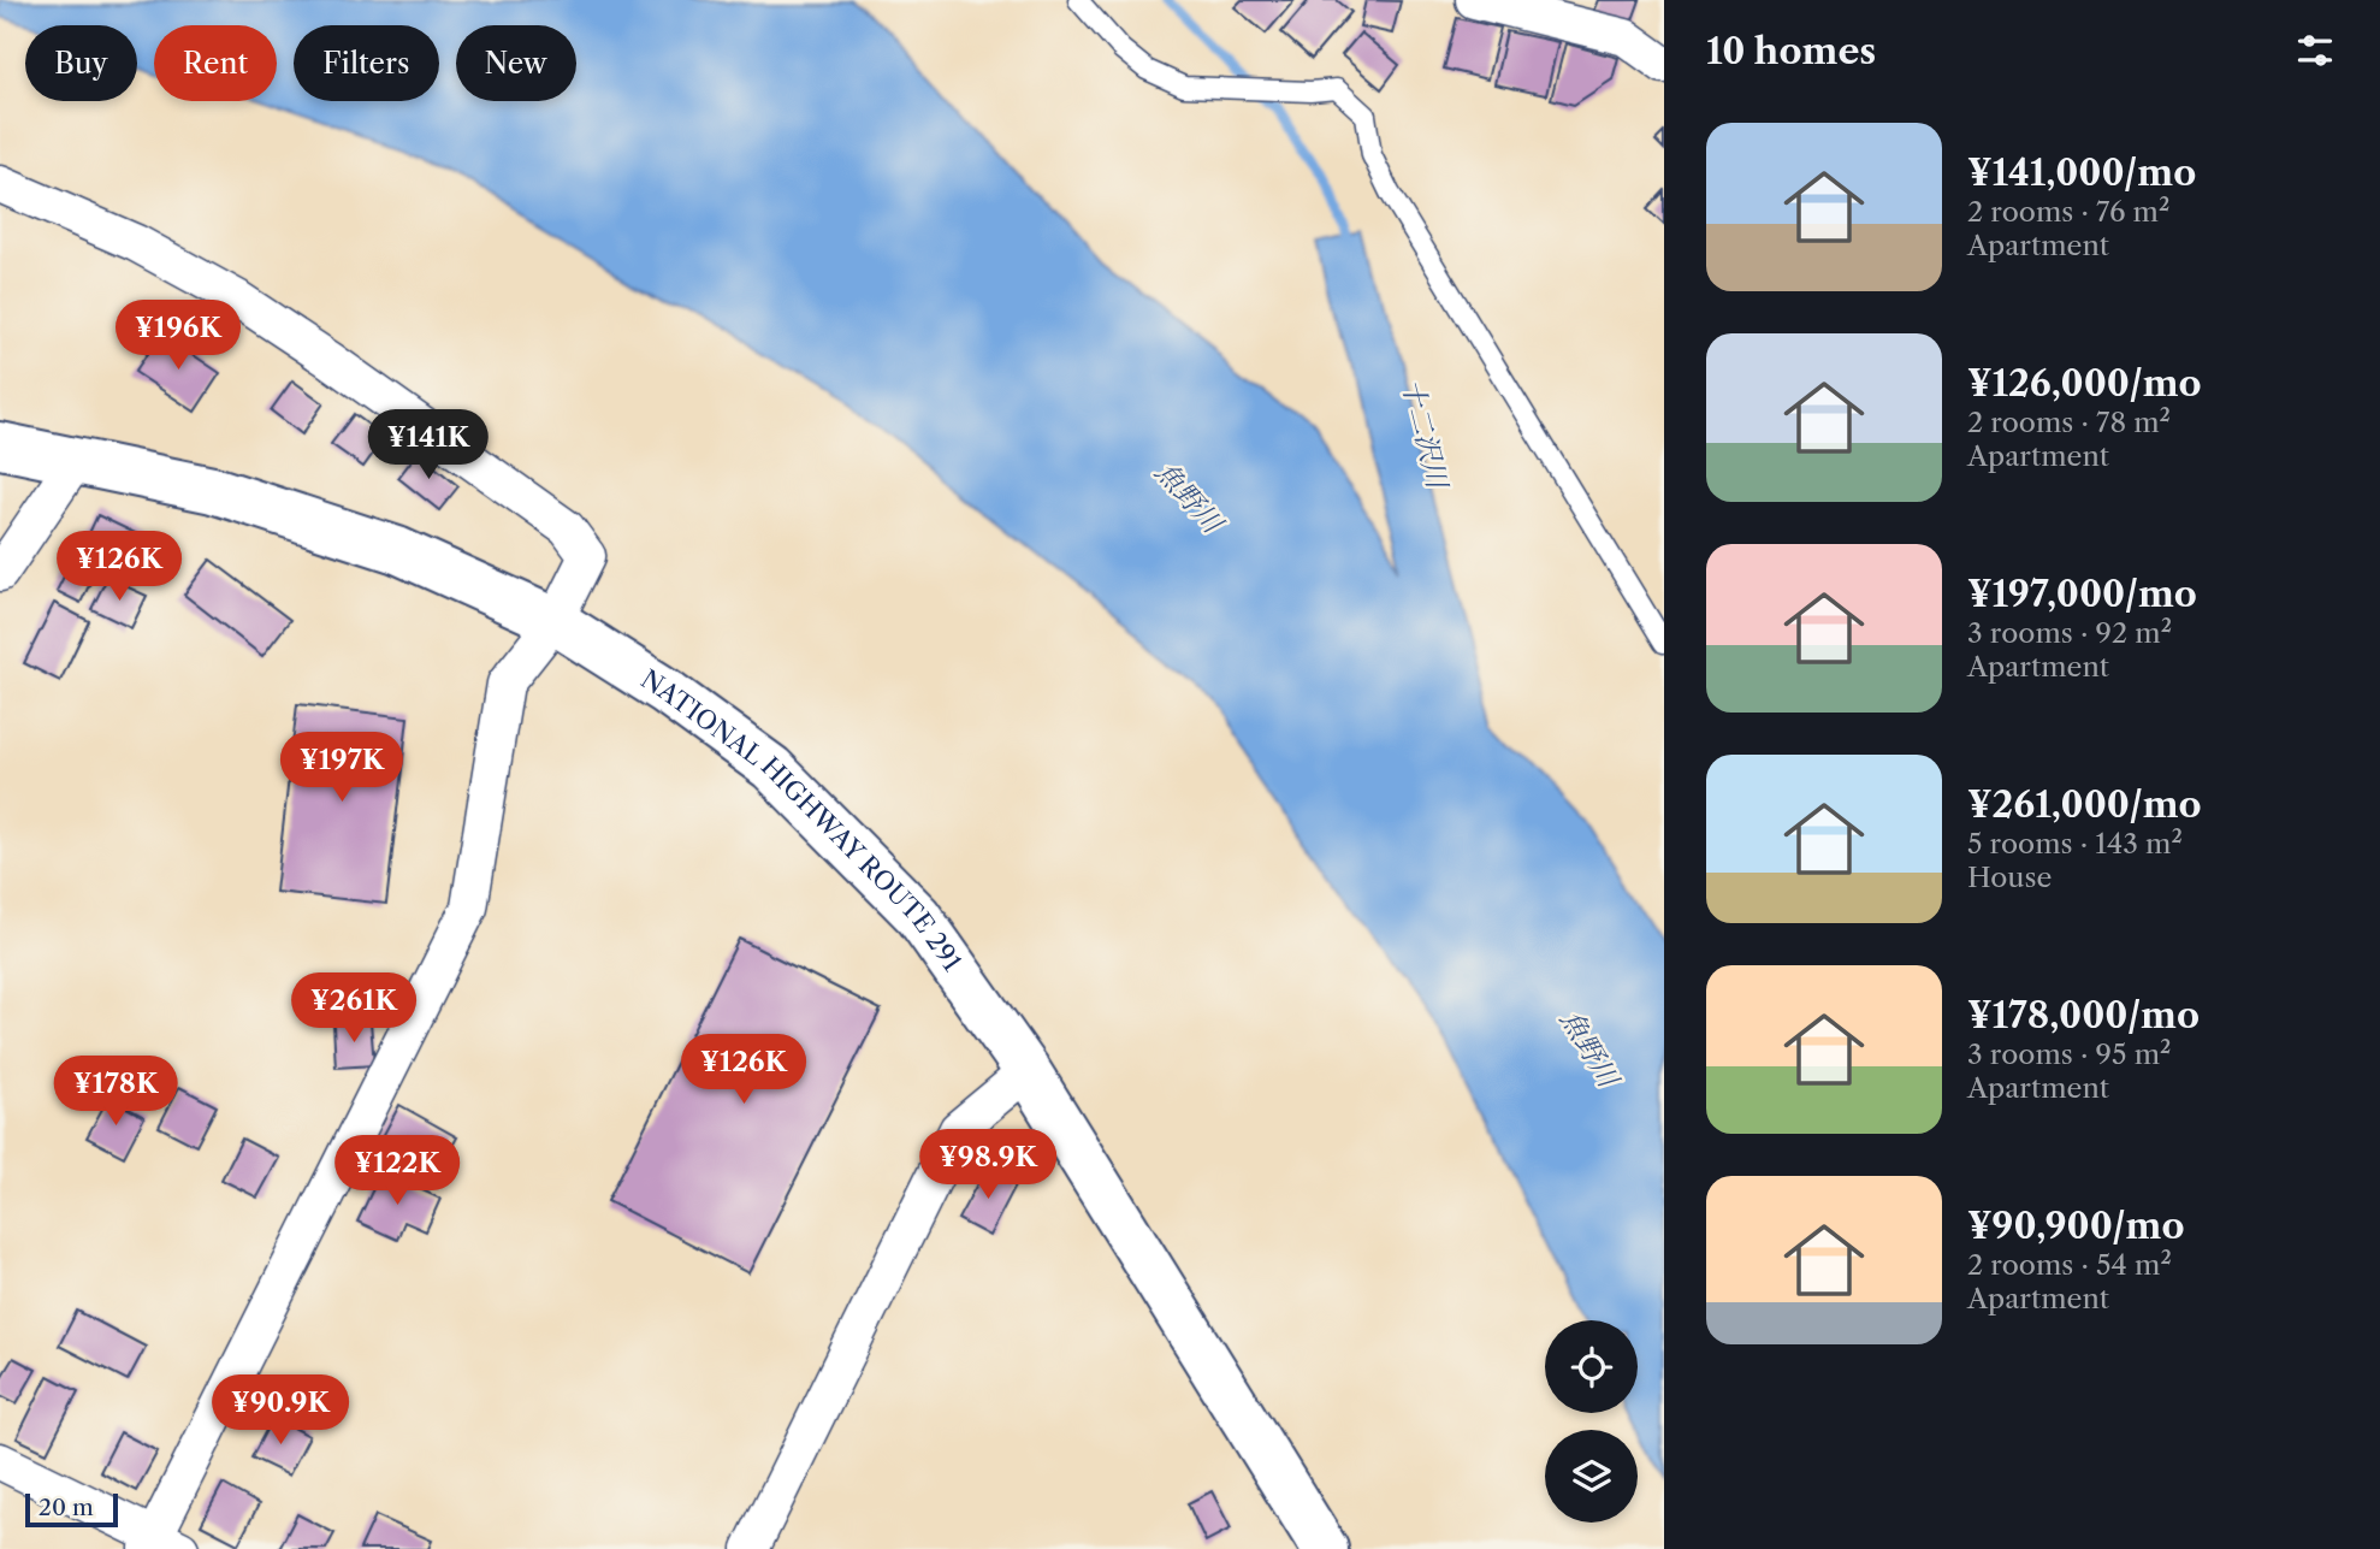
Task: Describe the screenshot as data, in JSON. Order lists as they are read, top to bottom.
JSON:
{
  "streets": {
    "highway": ["NATIONAL HIGHWAY ROUTE 291"]
  },
  "water": ["十二沢川", "魚野川"],
  "scale_bar": "20 m",
  "page": {
    "heading": "10 homes",
    "chip": [
      "Buy",
      "Rent",
      "Filters",
      "New"
    ],
    "list": [
      {
        "name": "¥141,000/mo",
        "note": "2 rooms · 76 m² · Apartment"
      },
      {
        "name": "¥126,000/mo",
        "note": "2 rooms · 78 m² · Apartment"
      },
      {
        "name": "¥197,000/mo",
        "note": "3 rooms · 92 m² · Apartment"
      },
      {
        "name": "¥261,000/mo",
        "note": "5 rooms · 143 m² · House"
      },
      {
        "name": "¥178,000/mo",
        "note": "3 rooms · 95 m² · Apartment"
      },
      {
        "name": "¥90,900/mo",
        "note": "2 rooms · 54 m² · Apartment"
      }
    ],
    "price": [
      "¥196K",
      "¥141K",
      "¥126K",
      "¥197K",
      "¥261K",
      "¥126K",
      "¥178K",
      "¥98.9K",
      "¥122K",
      "¥90.9K"
    ],
    "scale": "20 m"
  }
}
